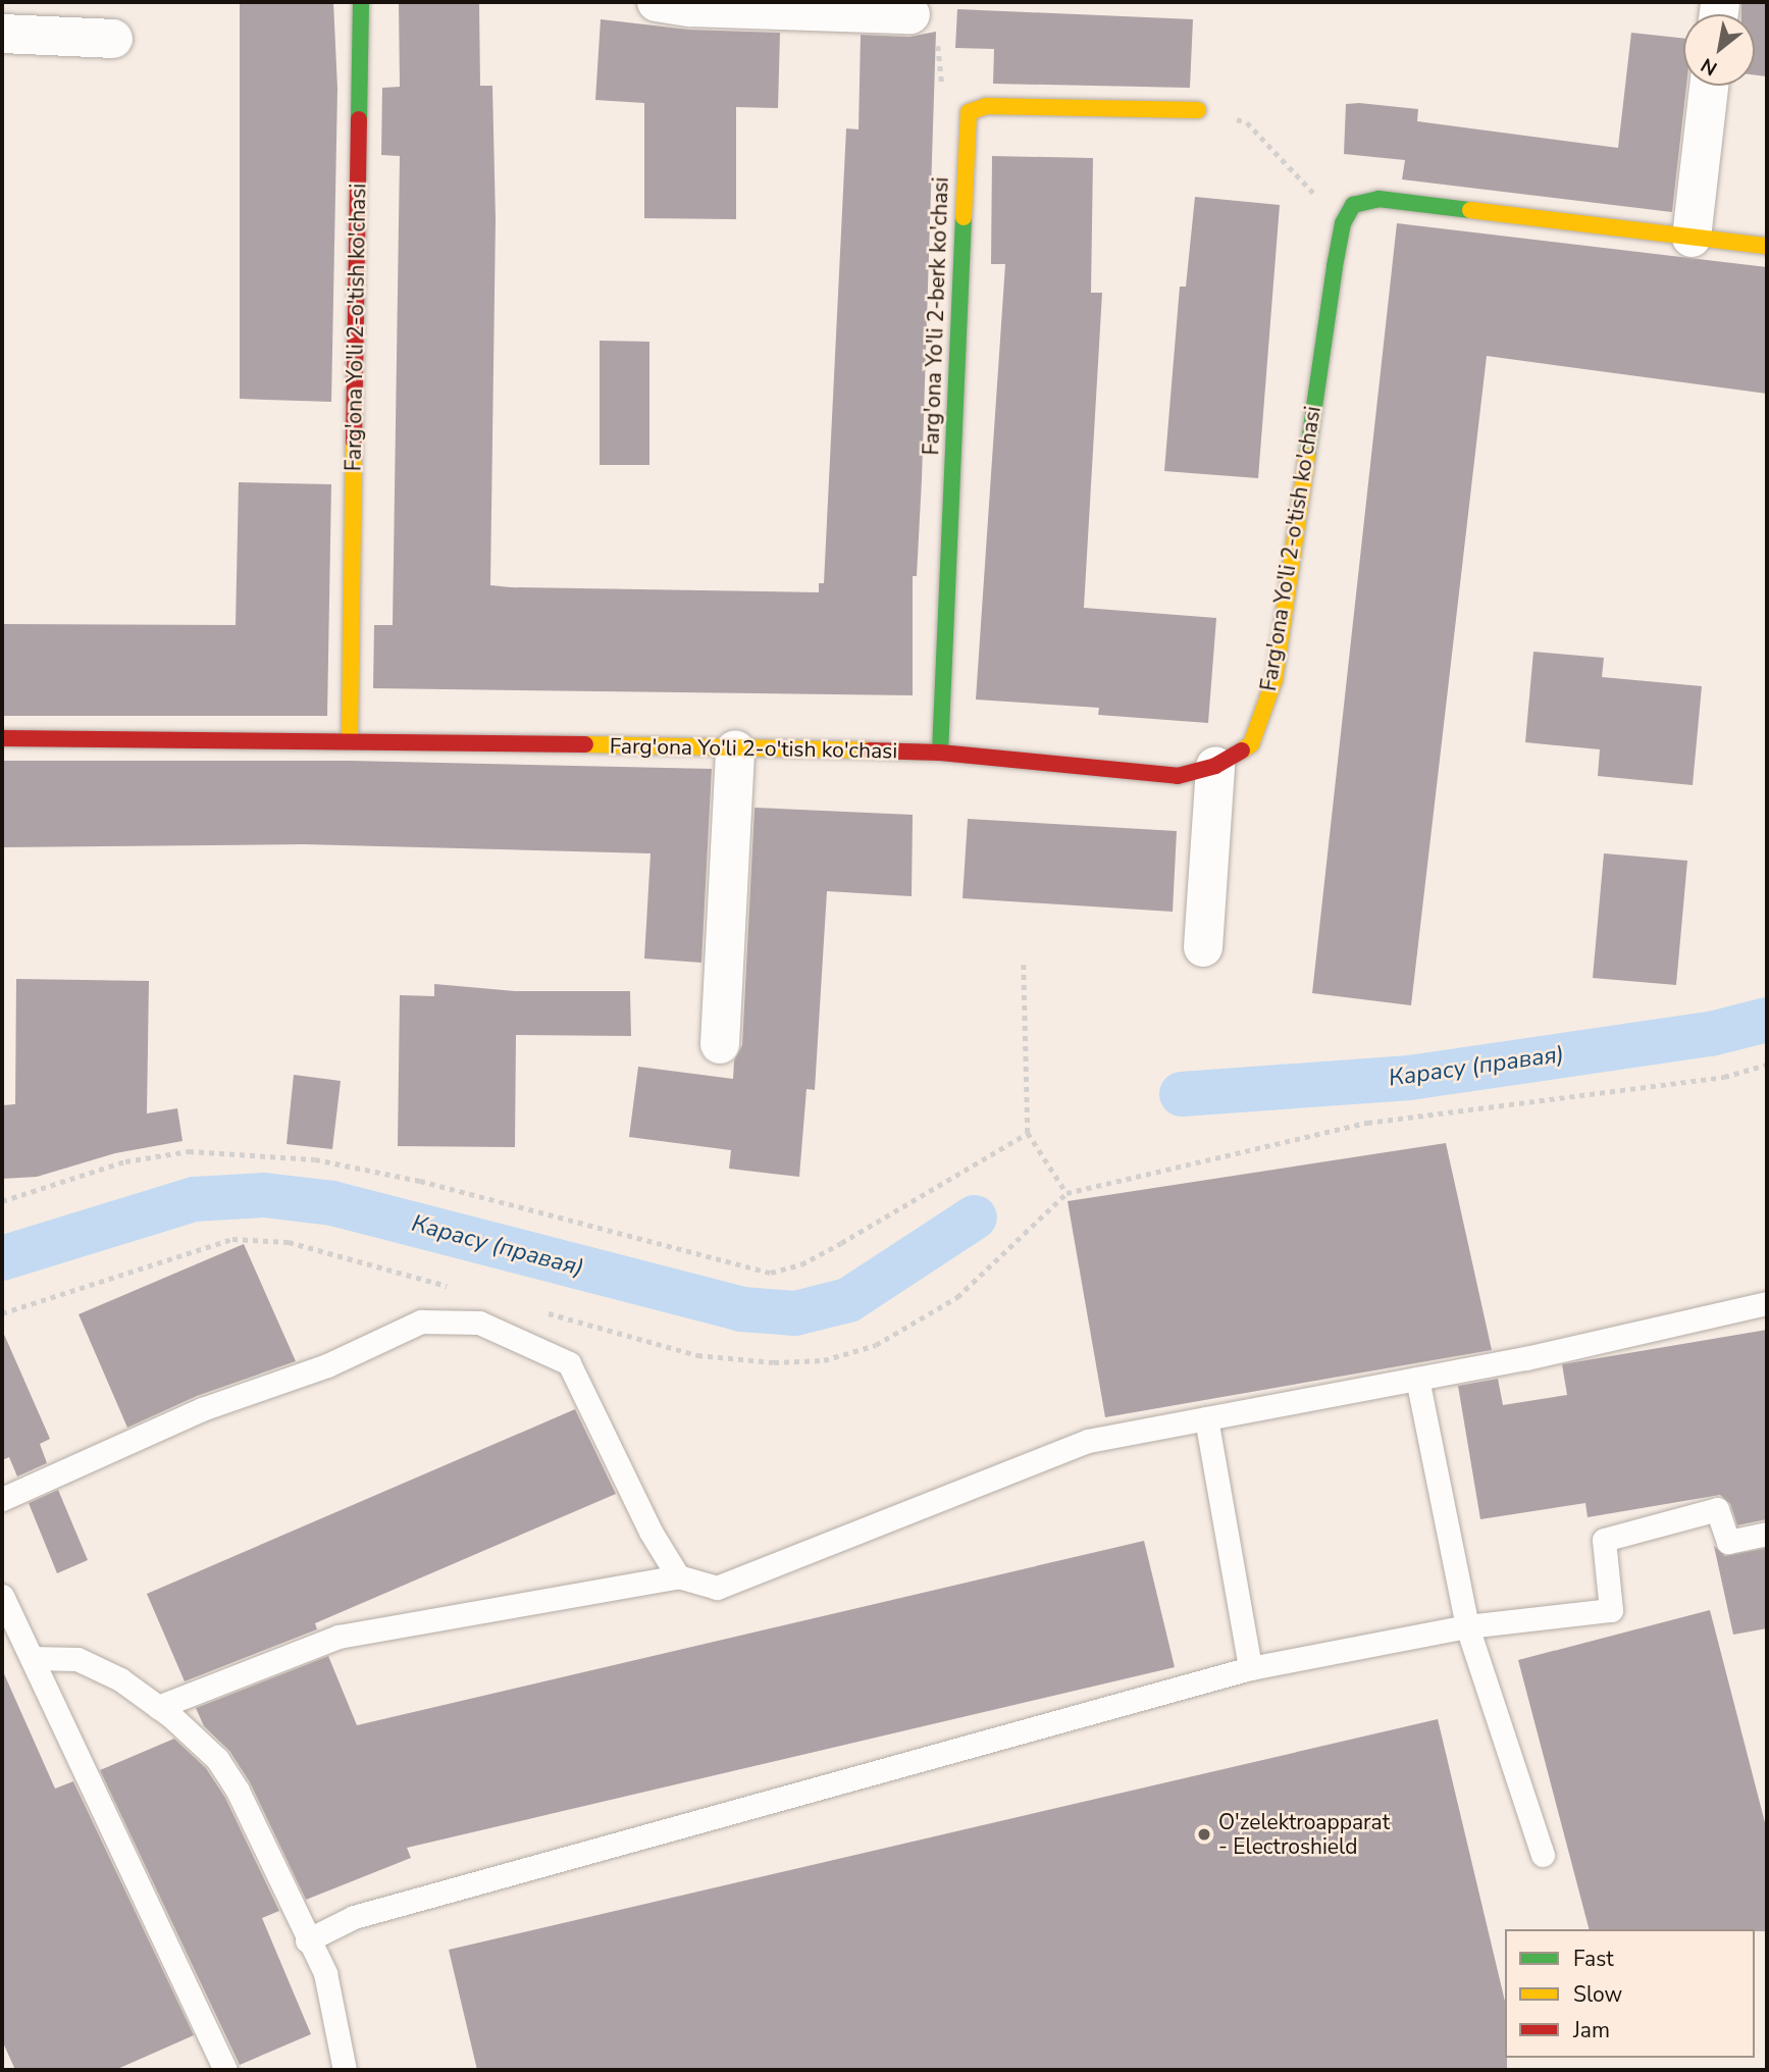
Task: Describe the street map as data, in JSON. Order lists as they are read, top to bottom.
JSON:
{
  "streets": {
    "street": ["Farg'ona Yo'li 2-berk ko'chasi", "Farg'ona Yo'li 2-o'tish ko'chasi"]
  },
  "crossings": [
    ["Farg'ona Yo'li 2-berk ko'chasi", "Farg'ona Yo'li 2-o'tish ko'chasi"]
  ],
  "water": ["Карасу (правая)"],
  "places": ["O'zelektroapparat - Electroshield"],
  "legend": ["Fast", "Slow", "Jam"],
  "north": "bottom left"
}
